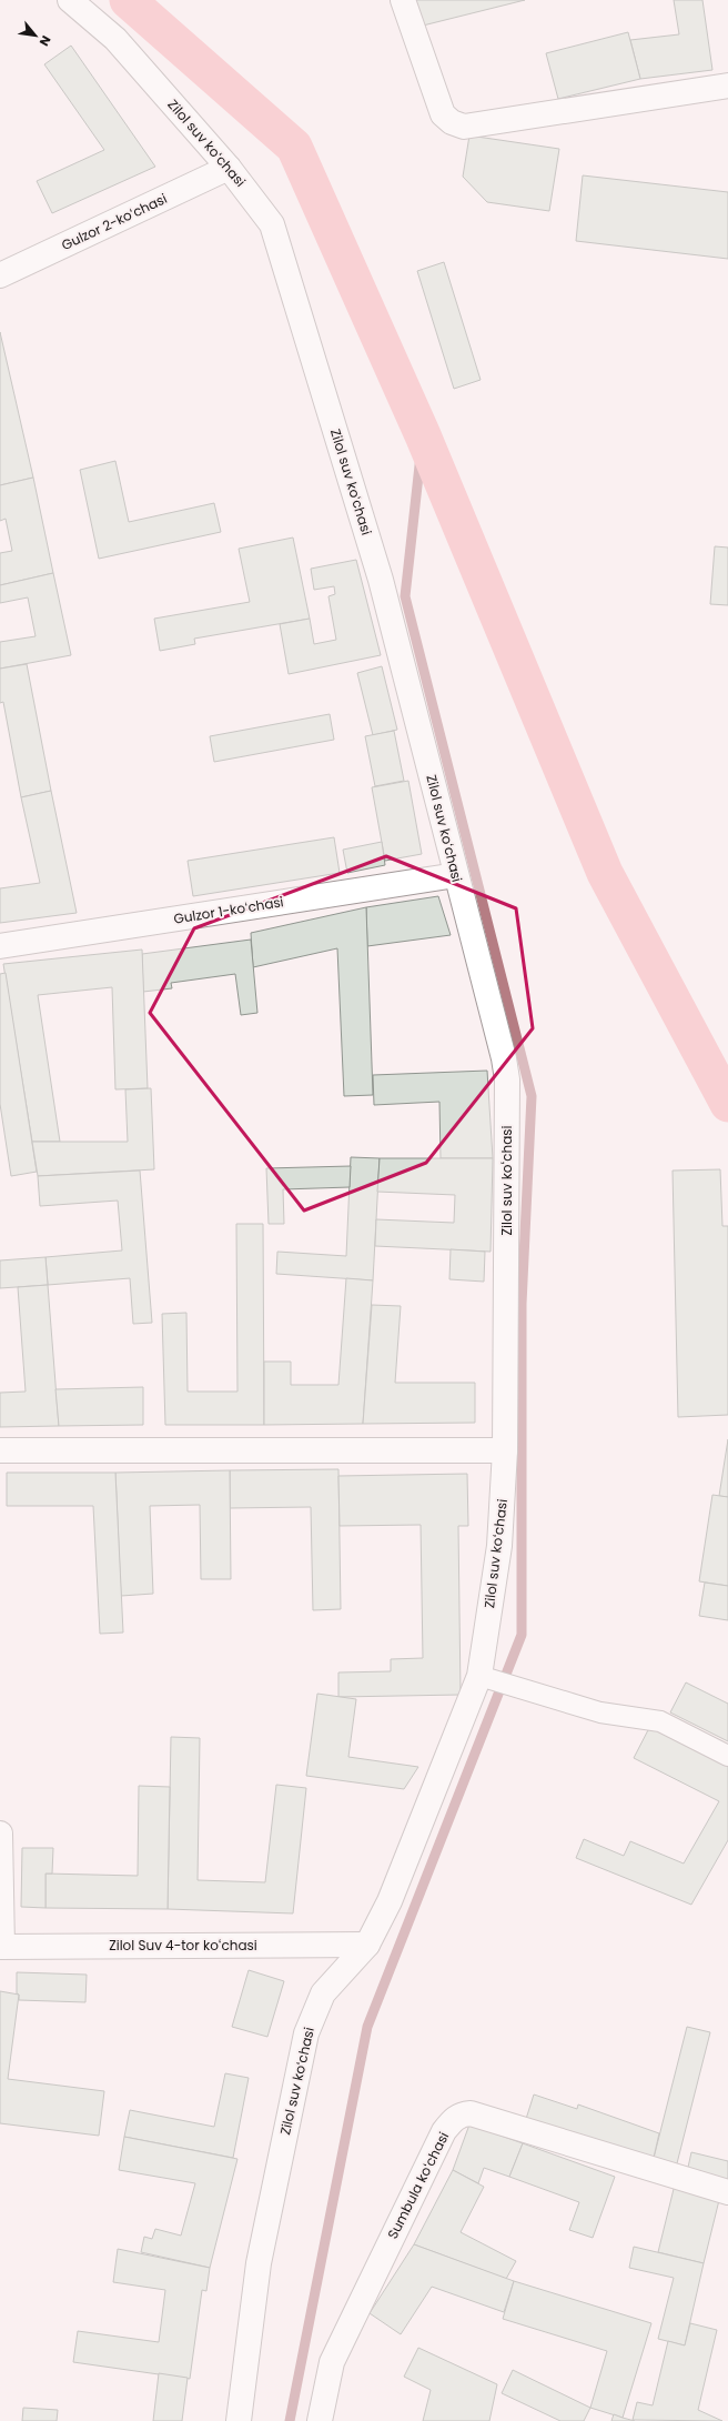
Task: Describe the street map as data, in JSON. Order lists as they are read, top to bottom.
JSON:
{
  "streets": {
    "street": [
      "Zilol suv koʻchasi",
      "Gulzor 2-koʻchasi",
      "Gulzor 1-koʻchasi",
      "Zilol Suv 4-tor koʻchasi",
      "Sumbula koʻchasi"
    ]
  },
  "crossings": [
    ["Zilol suv koʻchasi", "Gulzor 2-koʻchasi"],
    ["Zilol suv koʻchasi", "Gulzor 1-koʻchasi"],
    ["Zilol suv koʻchasi", "Zilol Suv 4-tor koʻchasi"]
  ],
  "north": "bottom right"
}
